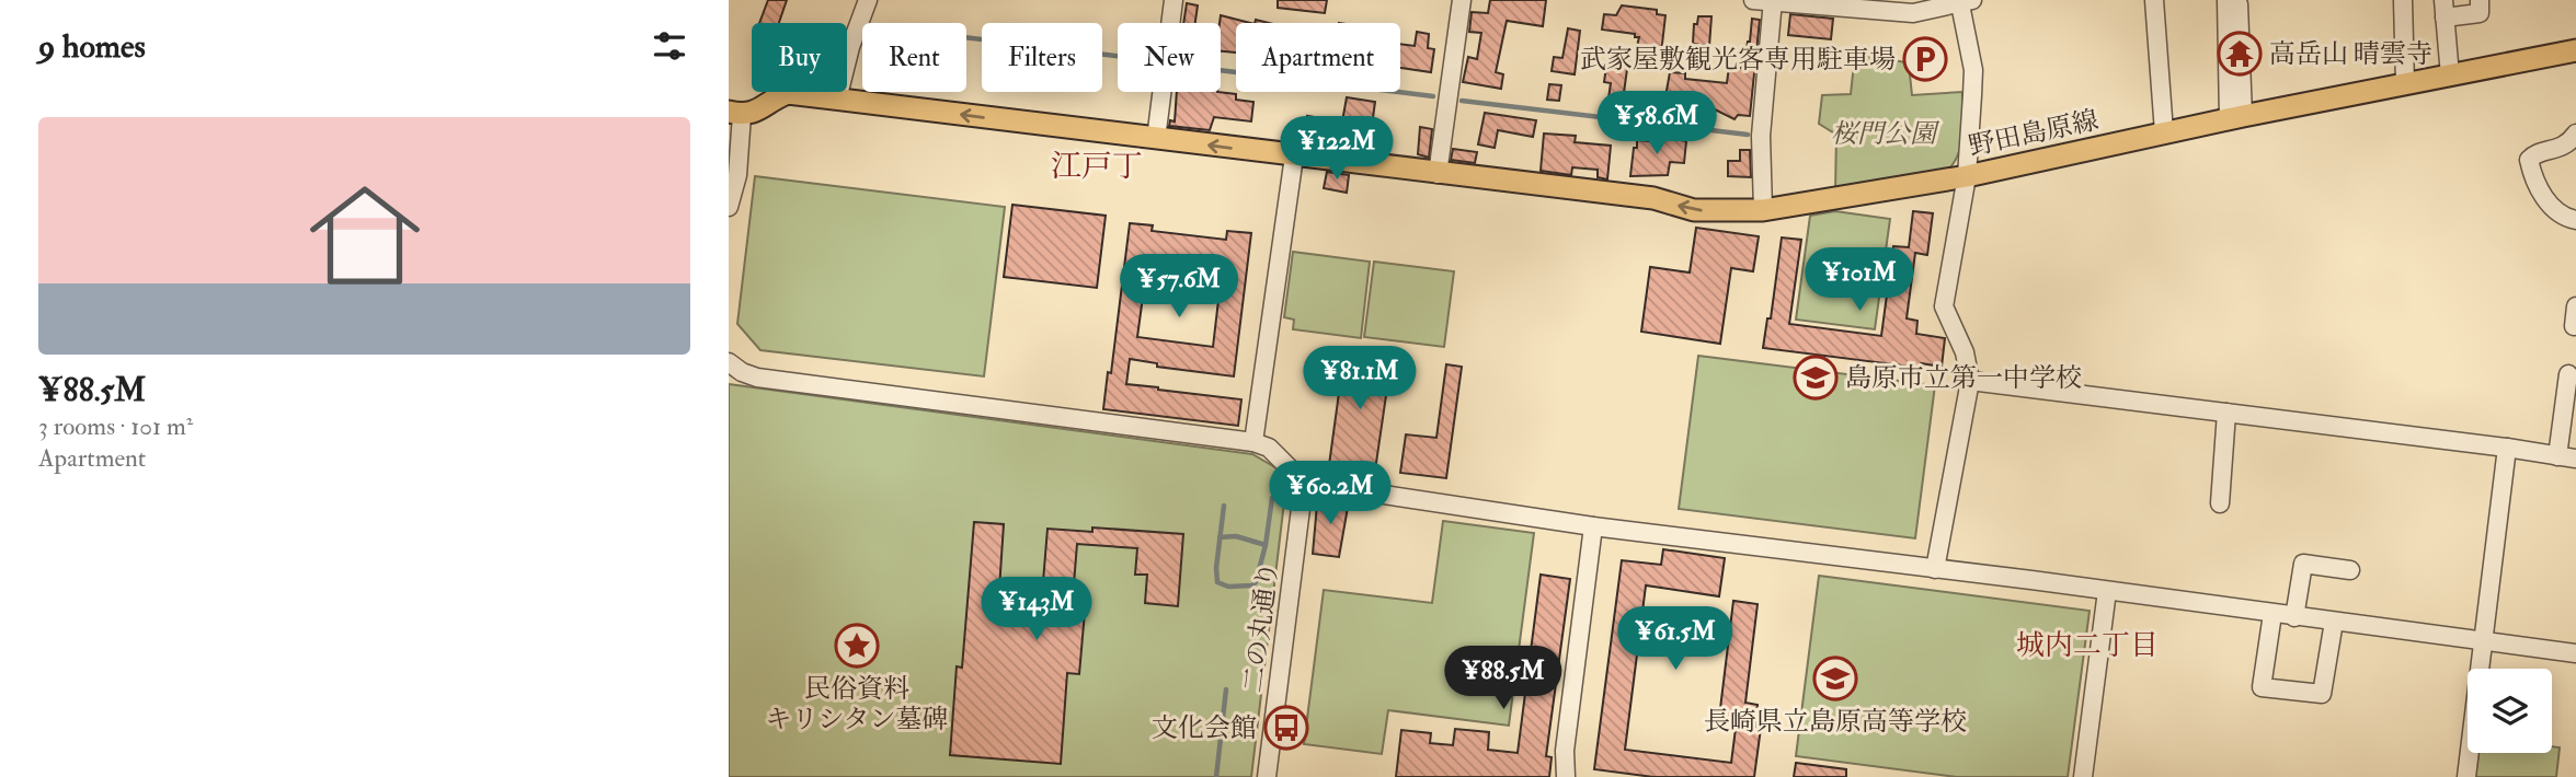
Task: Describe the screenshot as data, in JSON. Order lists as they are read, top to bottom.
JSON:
{
  "streets": {
    "main road": ["野田島原線"],
    "street": ["二の丸通り"]
  },
  "one_way": ["野田島原線"],
  "districts": ["江戸丁", "城内二丁目"],
  "parks": ["桜門公園"],
  "places": {
    "temple": ["高岳山 晴雲寺"],
    "parking": ["武家屋敷観光客専用駐車場"],
    "school or university": ["島原市立第一中学校", "長崎県立島原高等学校"],
    "place": ["民俗資料 キリシタン墓碑"],
    "bus stop": ["文化会館"]
  },
  "page": {
    "heading": "9 homes",
    "chip": [
      "Buy",
      "Rent",
      "Filters",
      "New",
      "Apartment"
    ],
    "price": [
      "¥58.6M",
      "¥122M",
      "¥101M",
      "¥57.6M",
      "¥81.1M",
      "¥60.2M",
      "¥143M",
      "¥61.5M",
      "¥88.5M"
    ],
    "list": [
      {
        "name": "¥88.5M",
        "note": "3 rooms · 101 m² · Apartment"
      }
    ]
  }
}
